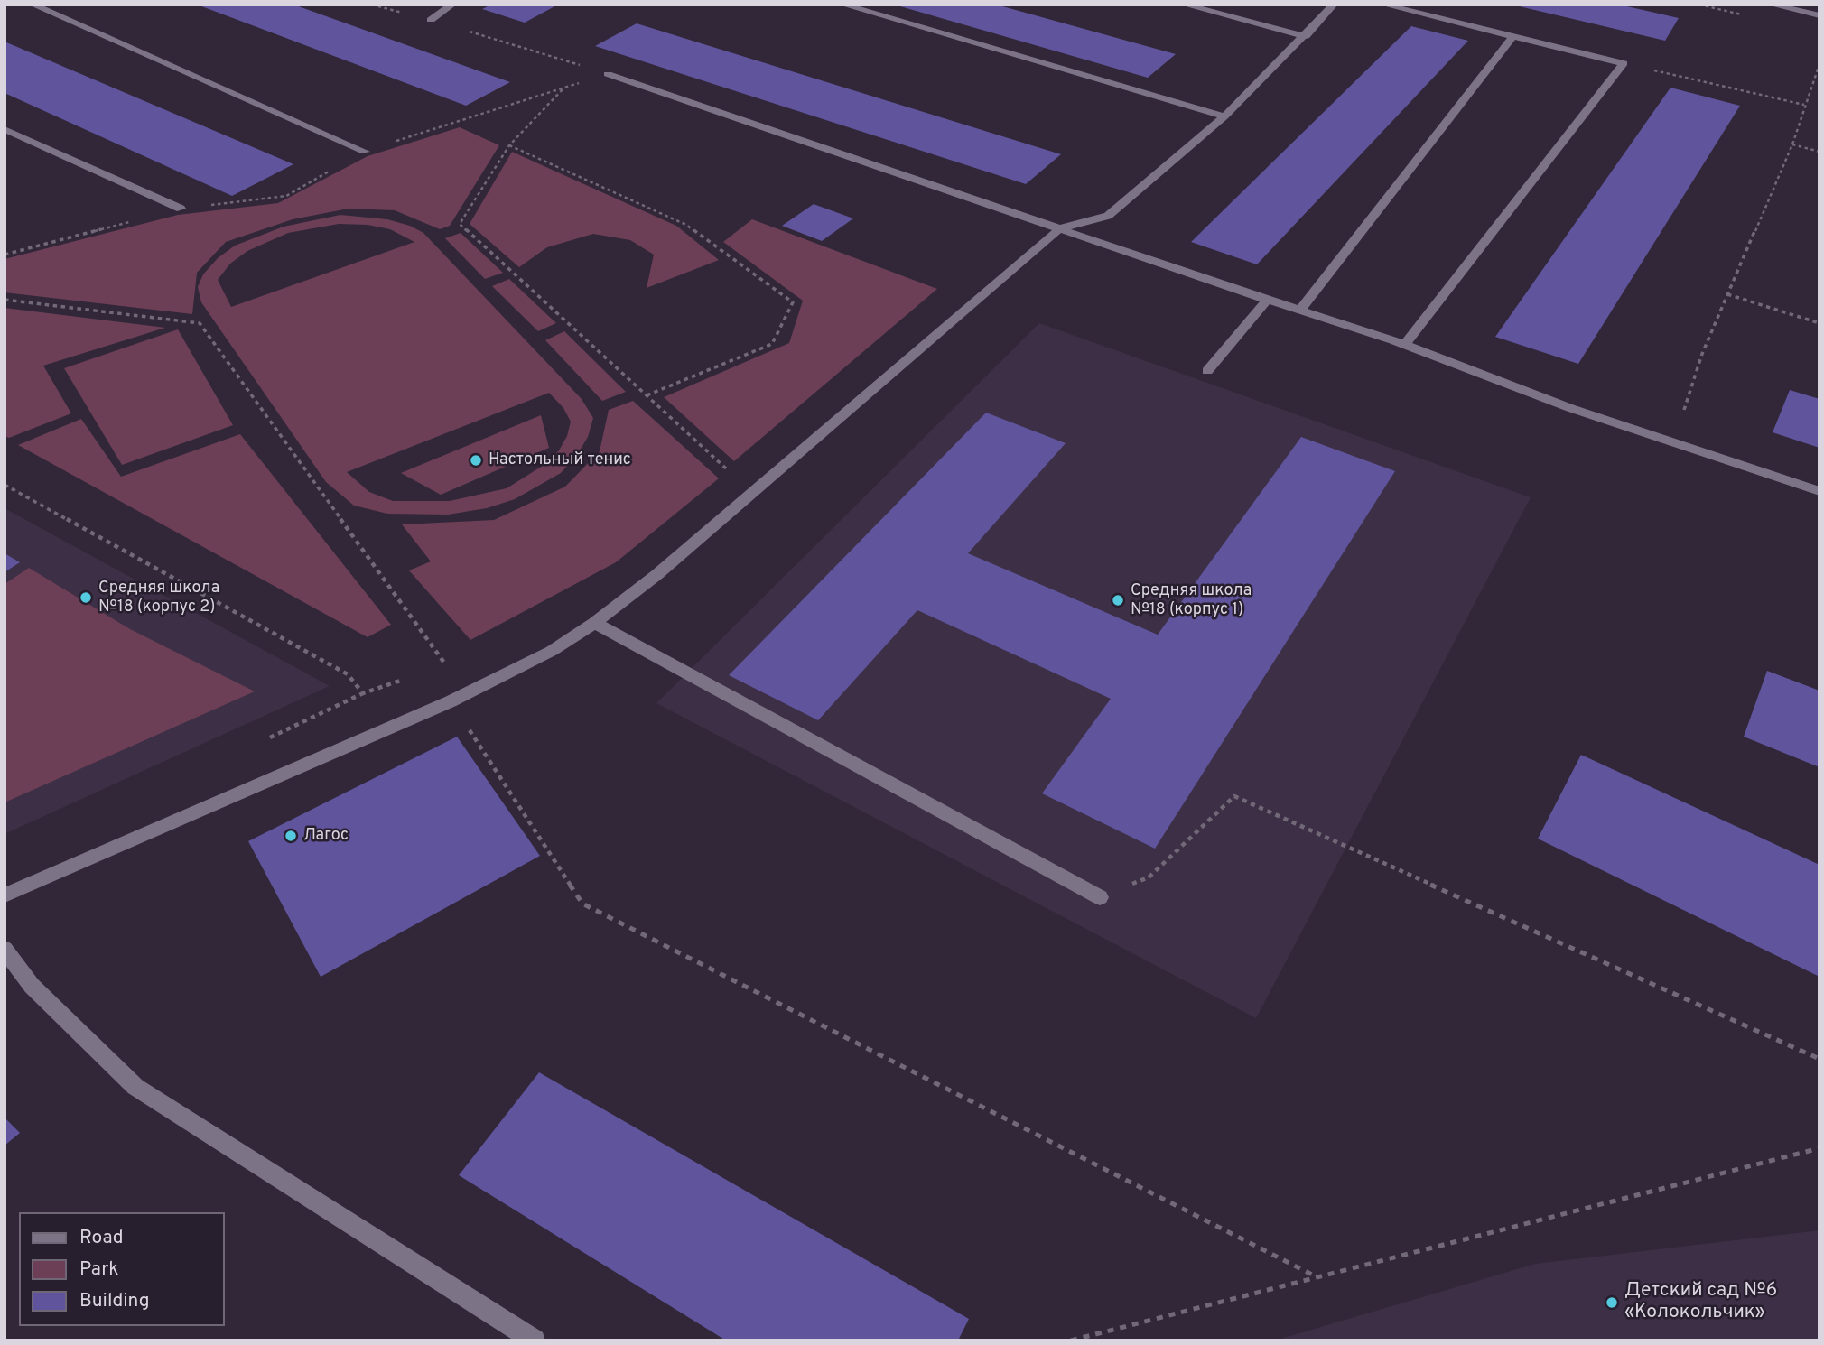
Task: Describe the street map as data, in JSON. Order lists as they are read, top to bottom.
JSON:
{
  "places": [
    "Настольный тенис",
    "Средняя школа №18 (корпус 2)",
    "Средняя школа №18 (корпус 1)",
    "Лагос",
    "Детский сад №6 «Колокольчик»"
  ],
  "legend": ["Road", "Park", "Building"]
}
